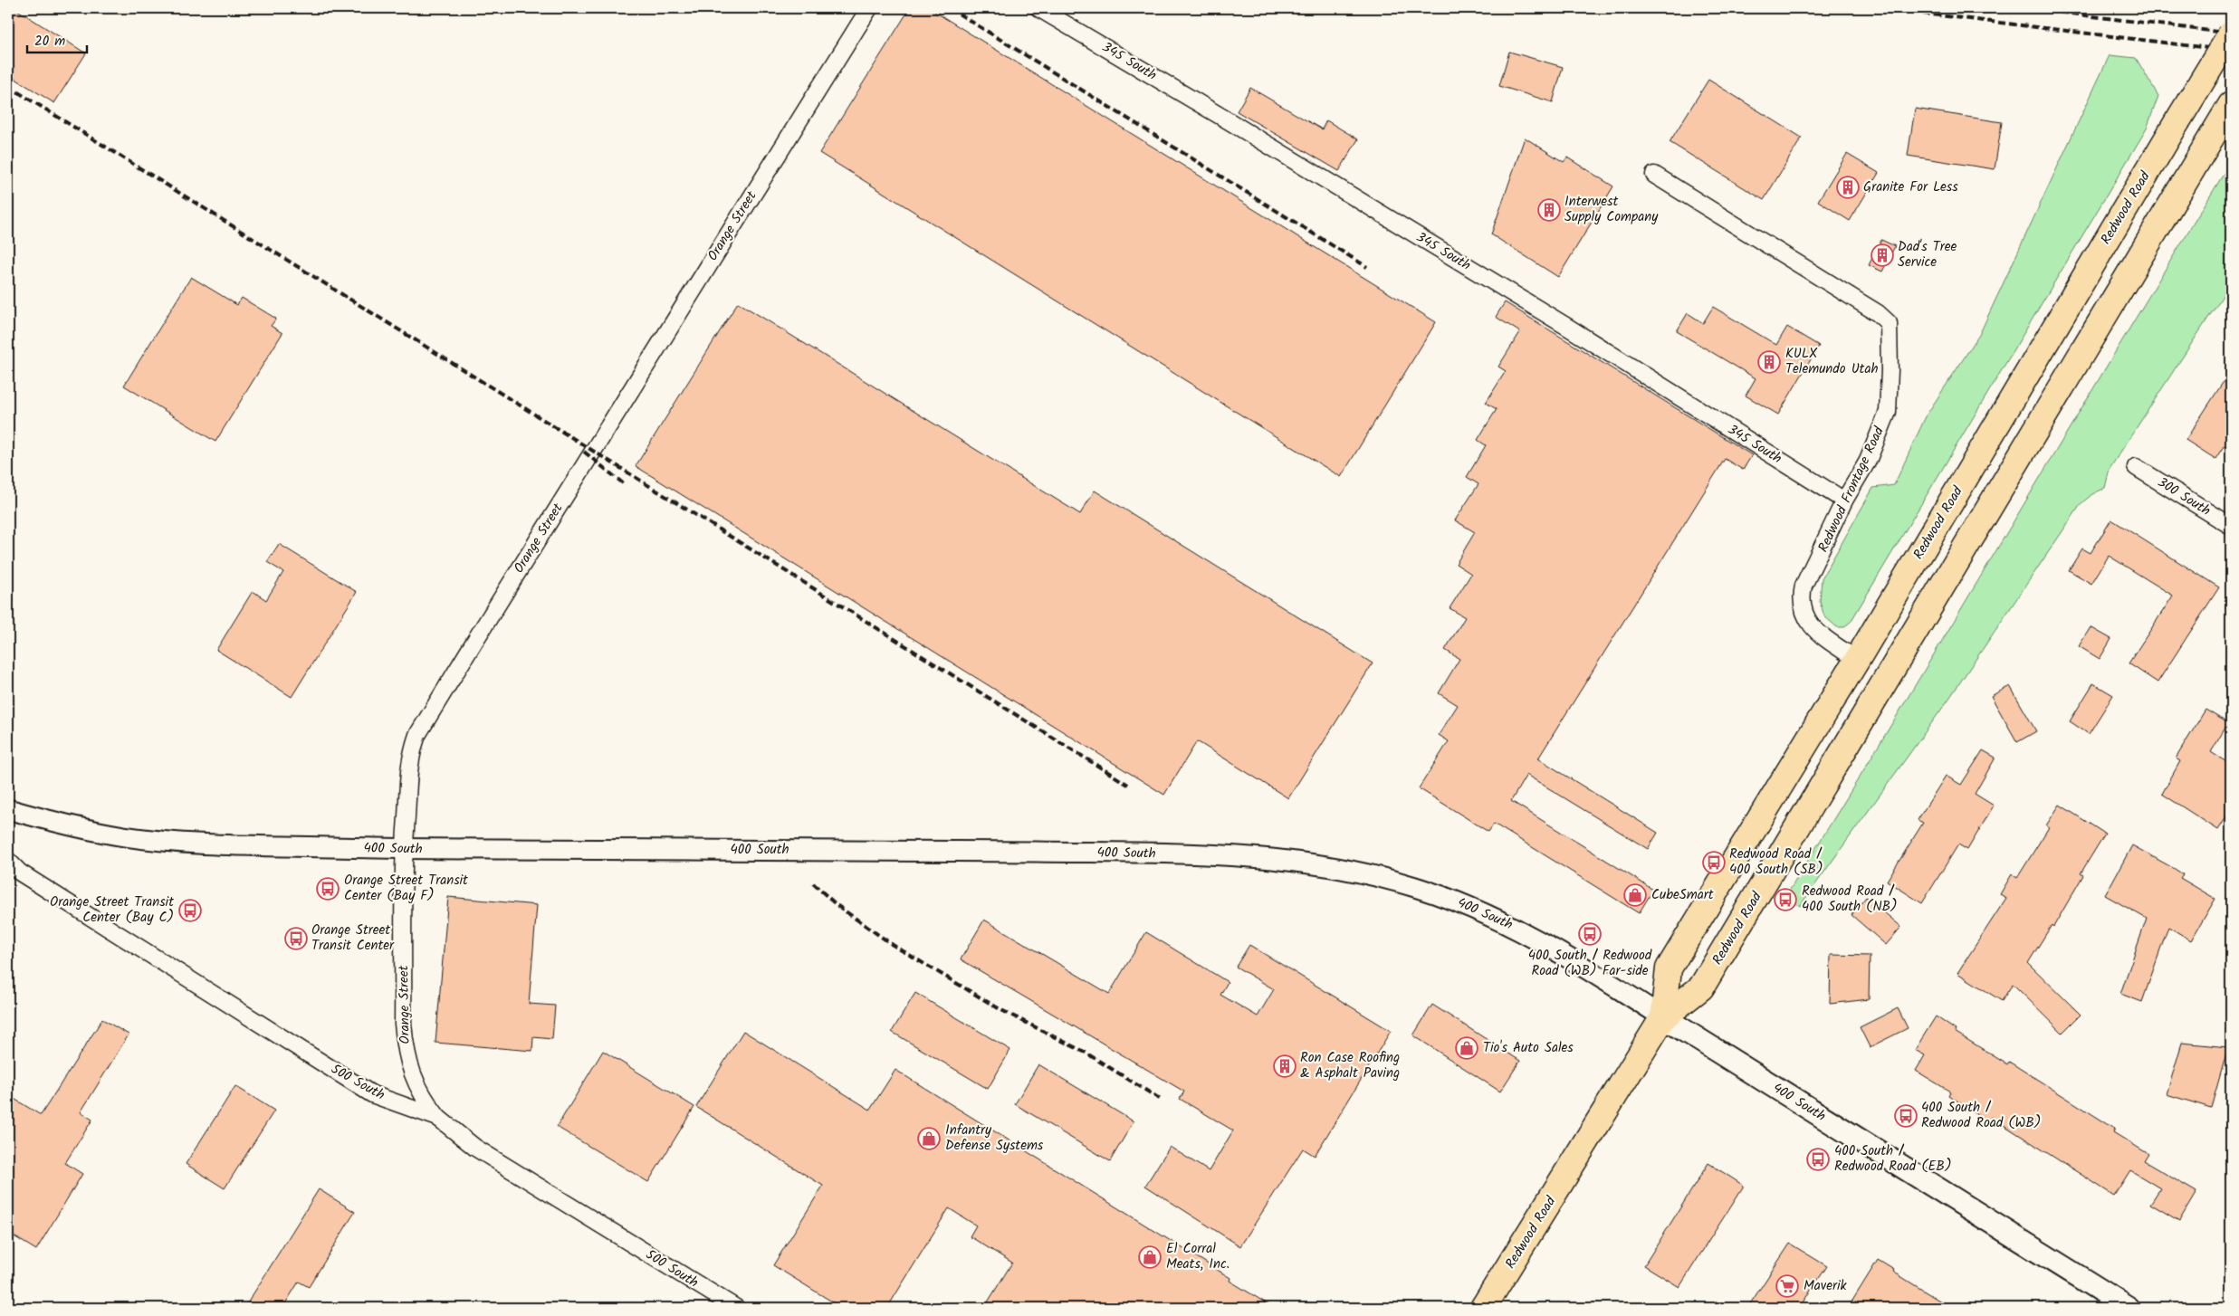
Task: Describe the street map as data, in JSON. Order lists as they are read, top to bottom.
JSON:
{
  "streets": {
    "main road": ["Redwood Road", "400 South"],
    "street": [
      "345 South",
      "Orange Street",
      "Redwood Frontage Road",
      "300 South",
      "500 South"
    ]
  },
  "crossings": [
    ["345 South", "Redwood Frontage Road"],
    ["Redwood Road", "Redwood Frontage Road"],
    ["Redwood Road", "400 South"],
    ["Orange Street", "400 South"],
    ["Orange Street", "500 South"]
  ],
  "places": {
    "building": [
      "Granite For Less",
      "Interwest Supply Company",
      "Dad's Tree Service",
      "KULX Telemundo Utah",
      "Ron Case Roofing & Asphalt Paving"
    ],
    "bus stop": [
      "Redwood Road / 400 South (SB)",
      "Orange Street Transit Center (Bay F)",
      "Redwood Road / 400 South (NB)",
      "Orange Street Transit Center (Bay C)",
      "400 South / Redwood Road (WB) Far-side",
      "Orange Street Transit Center",
      "400 South / Redwood Road (WB)",
      "400 South / Redwood Road (EB)"
    ],
    "shop": [
      "CubeSmart",
      "Tio's Auto Sales",
      "Infantry Defense Systems",
      "El Corral Meats, Inc."
    ],
    "supermarket": ["Maverik"]
  },
  "scale_bar": "20 m"
}
